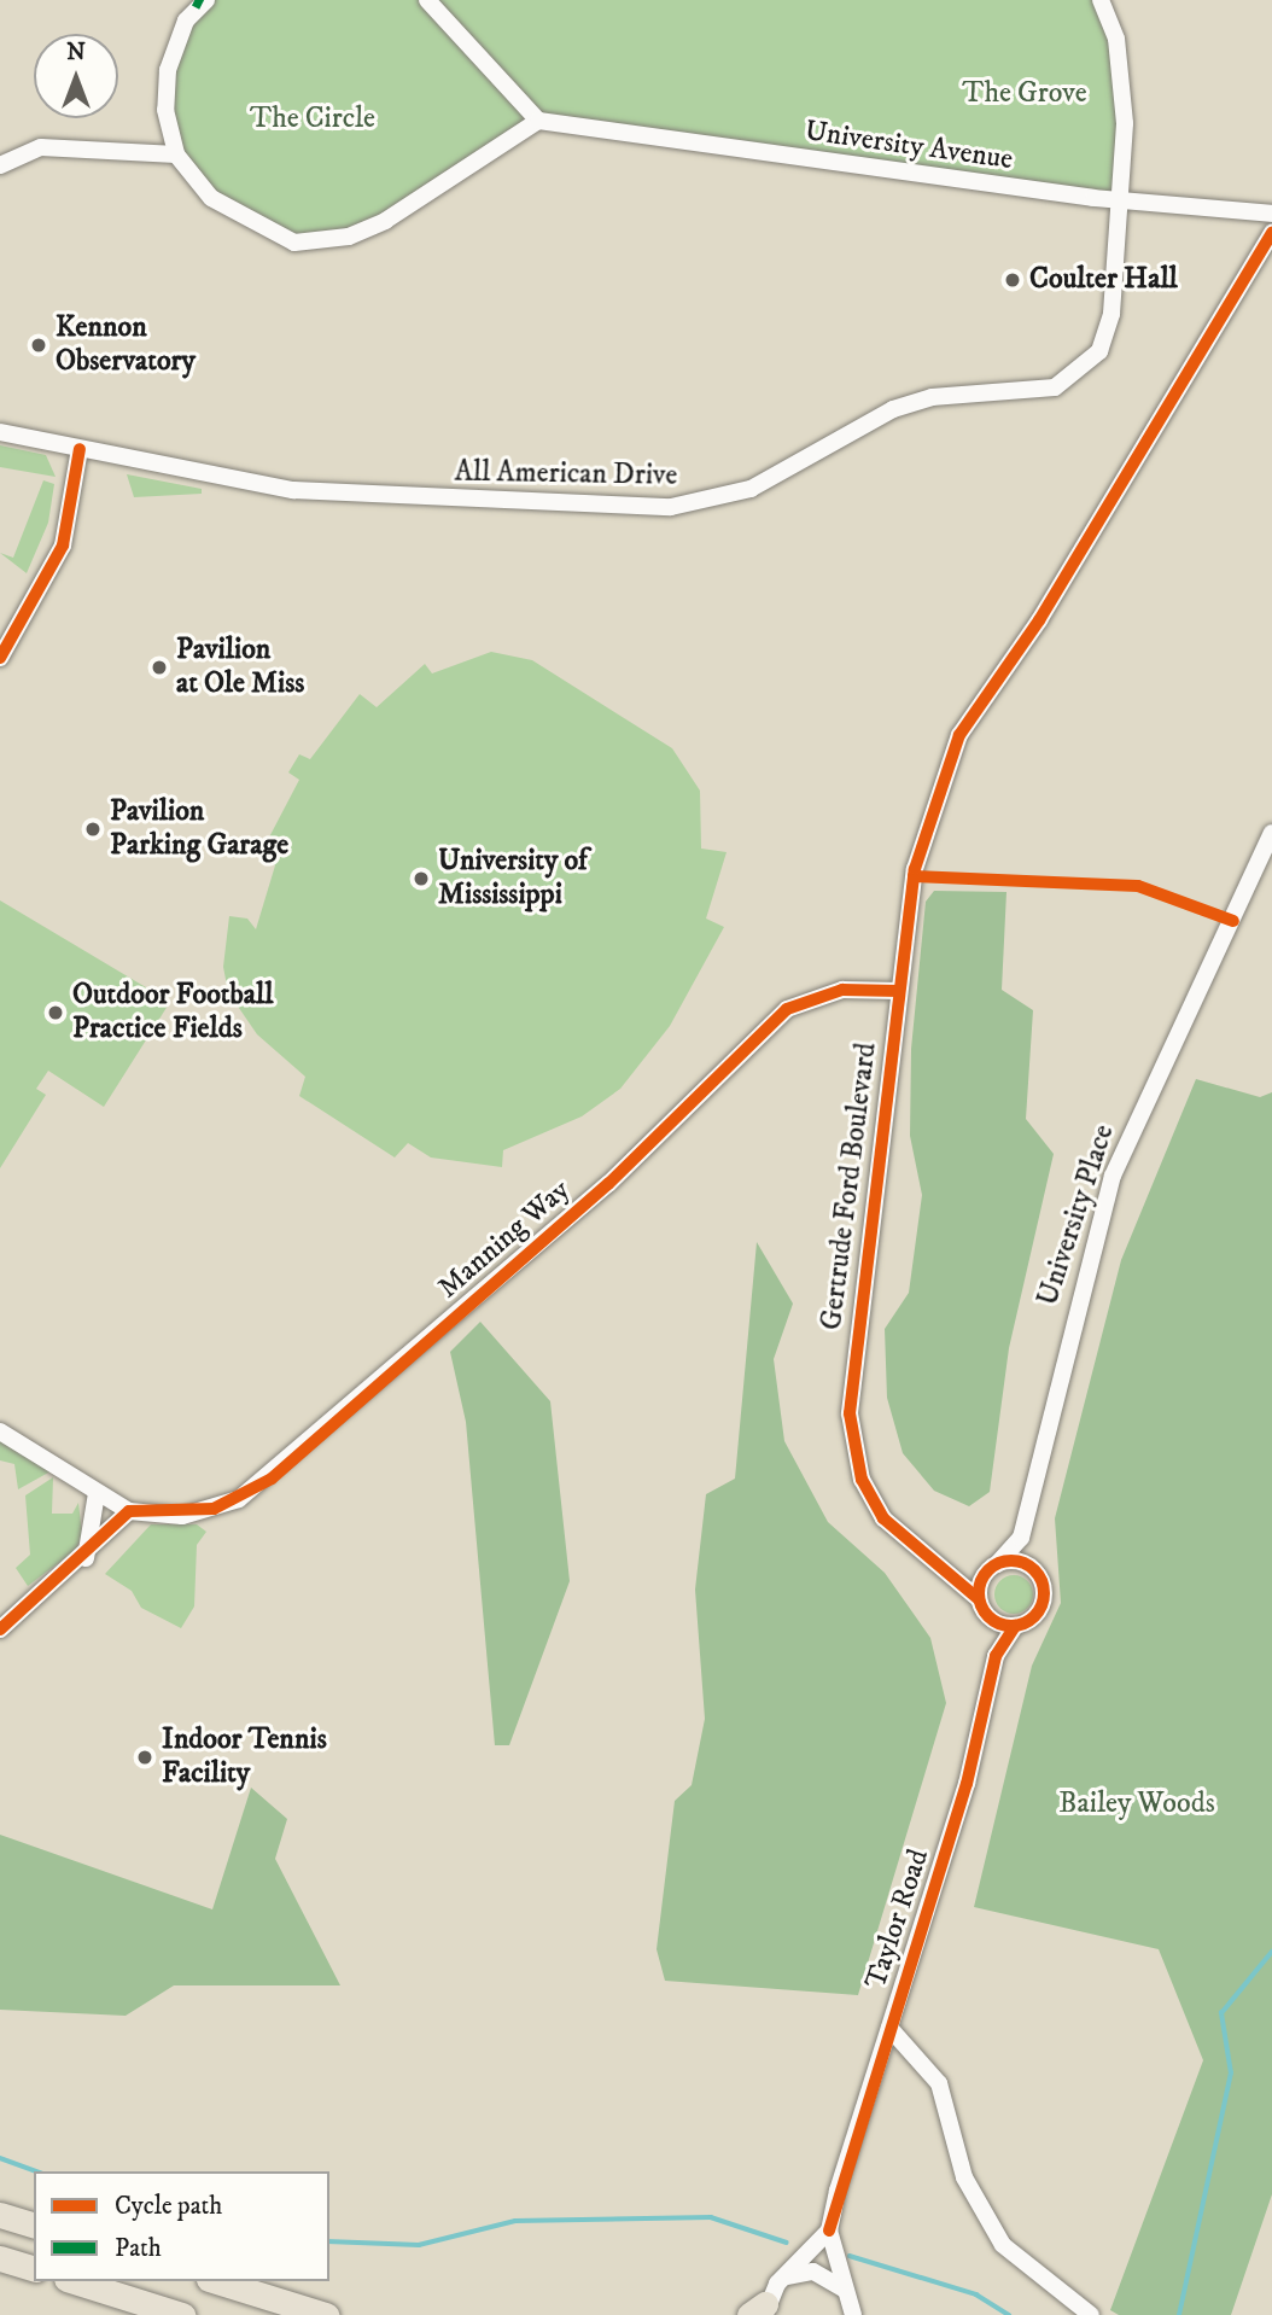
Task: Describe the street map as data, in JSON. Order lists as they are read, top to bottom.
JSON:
{
  "streets": {
    "street": [
      "University Avenue",
      "All American Drive",
      "Gertrude Ford Boulevard",
      "University Place",
      "Manning Way",
      "Taylor Road"
    ]
  },
  "crossings": [
    ["University Avenue", "All American Drive"],
    ["Gertrude Ford Boulevard", "University Place"],
    ["Gertrude Ford Boulevard", "Manning Way"],
    ["Gertrude Ford Boulevard", "Taylor Road"],
    ["University Place", "Taylor Road"]
  ],
  "parks": ["The Grove", "The Circle", "Bailey Woods"],
  "places": [
    "Coulter Hall",
    "Kennon Observatory",
    "Pavilion at Ole Miss",
    "Pavilion Parking Garage",
    "University of Mississippi",
    "Outdoor Football Practice Fields",
    "Indoor Tennis Facility"
  ],
  "legend": ["Cycle path", "Path"],
  "north": "top"
}
